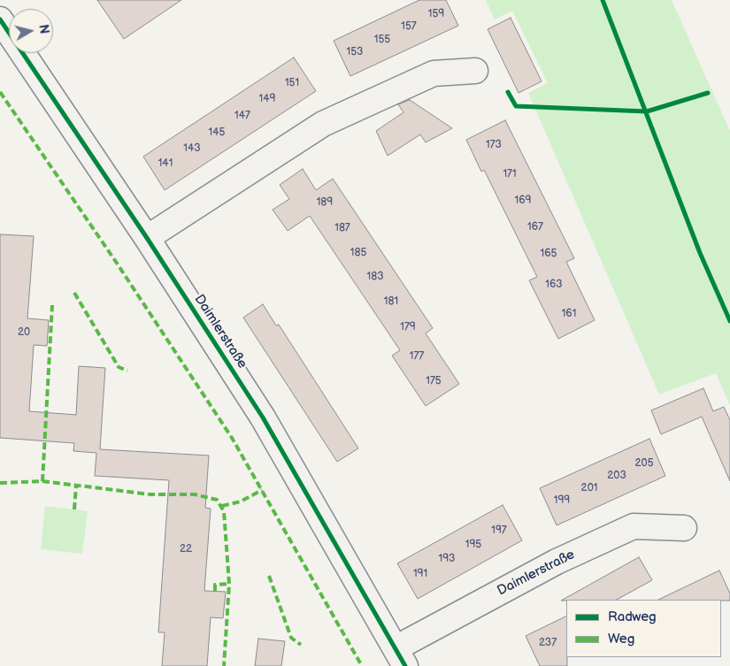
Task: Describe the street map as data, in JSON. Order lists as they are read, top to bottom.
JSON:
{
  "streets": {
    "street": ["Daimlerstraße"]
  },
  "house_numbers": [
    "159",
    "157",
    "155",
    "153",
    "151",
    "149",
    "147",
    "145",
    "173",
    "143",
    "141",
    "171",
    "169",
    "189",
    "167",
    "187",
    "185",
    "165",
    "183",
    "163",
    "181",
    "161",
    "179",
    "20",
    "177",
    "175",
    "205",
    "203",
    "201",
    "199",
    "197",
    "195",
    "22",
    "193",
    "191",
    "237"
  ],
  "legend": ["Radweg", "Weg"],
  "north": "right"
}
